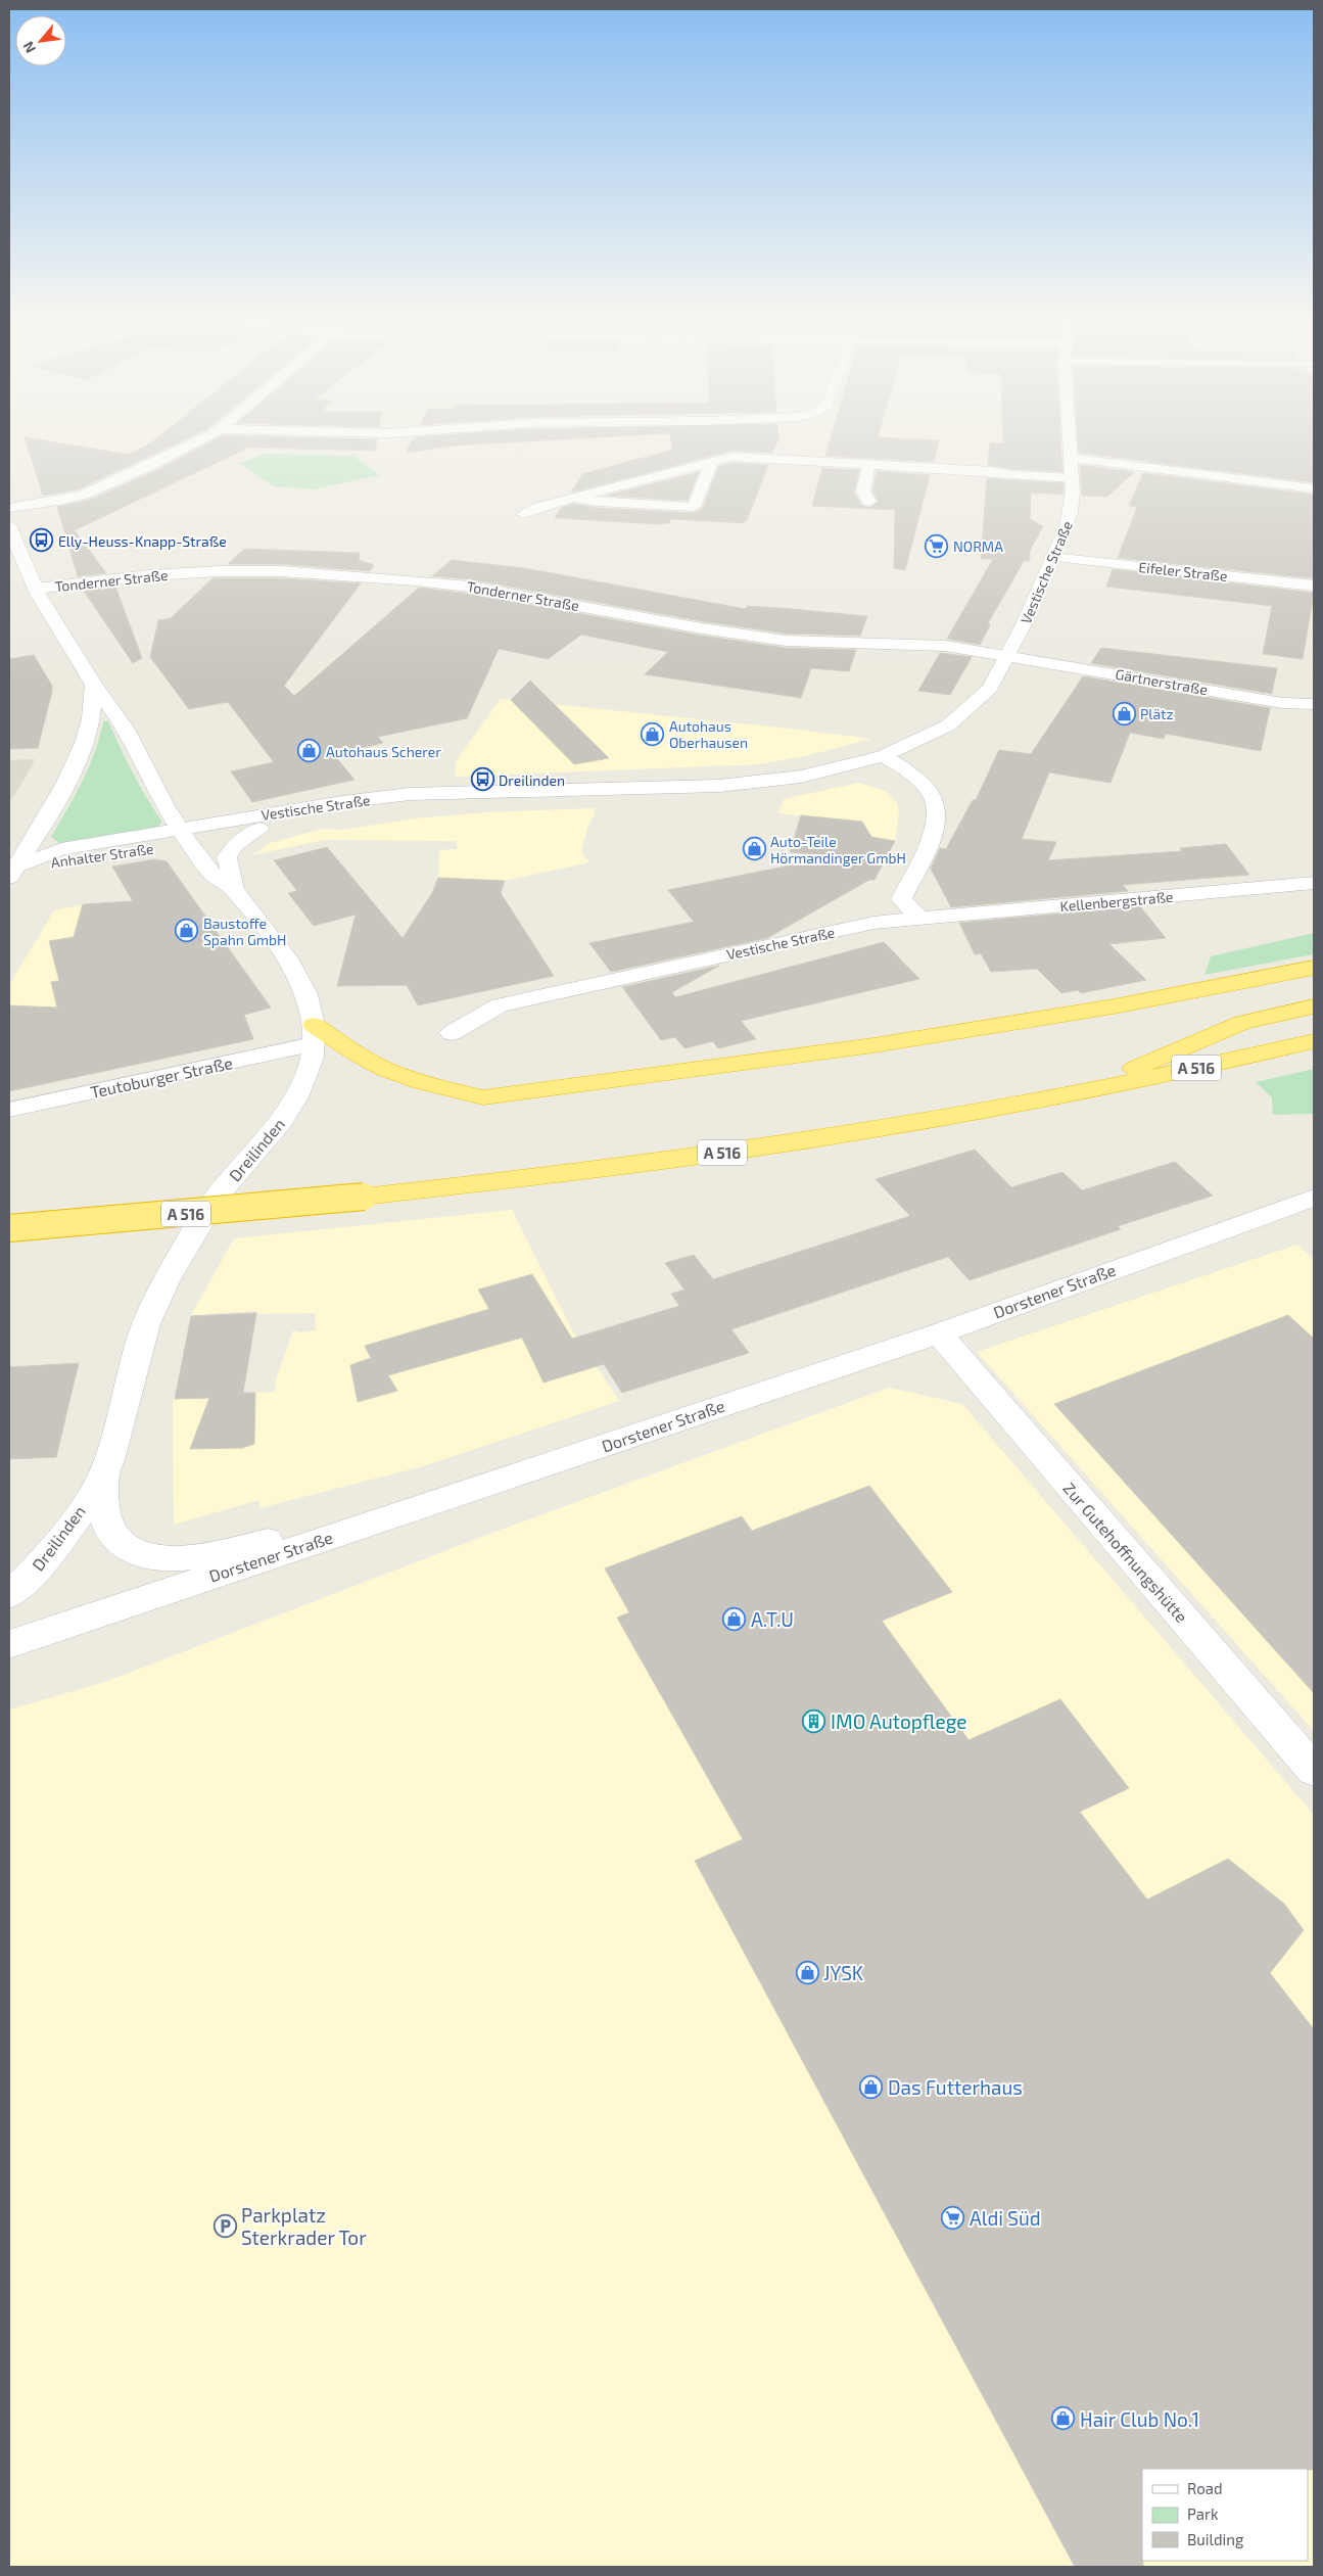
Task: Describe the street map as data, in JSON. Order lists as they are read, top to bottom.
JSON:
{
  "streets": {
    "highway": ["A 516"],
    "street": [
      "Eifeler Straße",
      "Vestische Straße",
      "Tonderner Straße",
      "Gärtnerstraße",
      "Anhalter Straße",
      "Kellenbergstraße",
      "Teutoburger Straße",
      "Dreilinden",
      "Dorstener Straße",
      "Zur Gutehoffnungshütte"
    ]
  },
  "crossings": [
    ["Eifeler Straße", "Vestische Straße"],
    ["Vestische Straße", "Tonderner Straße"],
    ["Vestische Straße", "Gärtnerstraße"],
    ["Vestische Straße", "Anhalter Straße"],
    ["Vestische Straße", "Kellenbergstraße"],
    ["Vestische Straße", "Dreilinden"],
    ["Tonderner Straße", "Gärtnerstraße"],
    ["Anhalter Straße", "Dreilinden"],
    ["Teutoburger Straße", "Dreilinden"],
    ["Dreilinden", "Dorstener Straße"],
    ["Dorstener Straße", "Zur Gutehoffnungshütte"]
  ],
  "places": {
    "bus stop": ["Elly-Heuss-Knapp-Straße", "Dreilinden"],
    "supermarket": ["NORMA", "Aldi Süd"],
    "shop": [
      "Plätz",
      "Autohaus Oberhausen",
      "Autohaus Scherer",
      "Auto-Teile Hörmandinger GmbH",
      "Baustoffe Spahn GmbH",
      "A.T.U",
      "JYSK",
      "Das Futterhaus",
      "Hair Club No.1"
    ],
    "building": ["IMO Autopflege"],
    "parking": ["Parkplatz Sterkrader Tor"]
  },
  "legend": ["Road", "Park", "Building"],
  "north": "bottom left"
}
